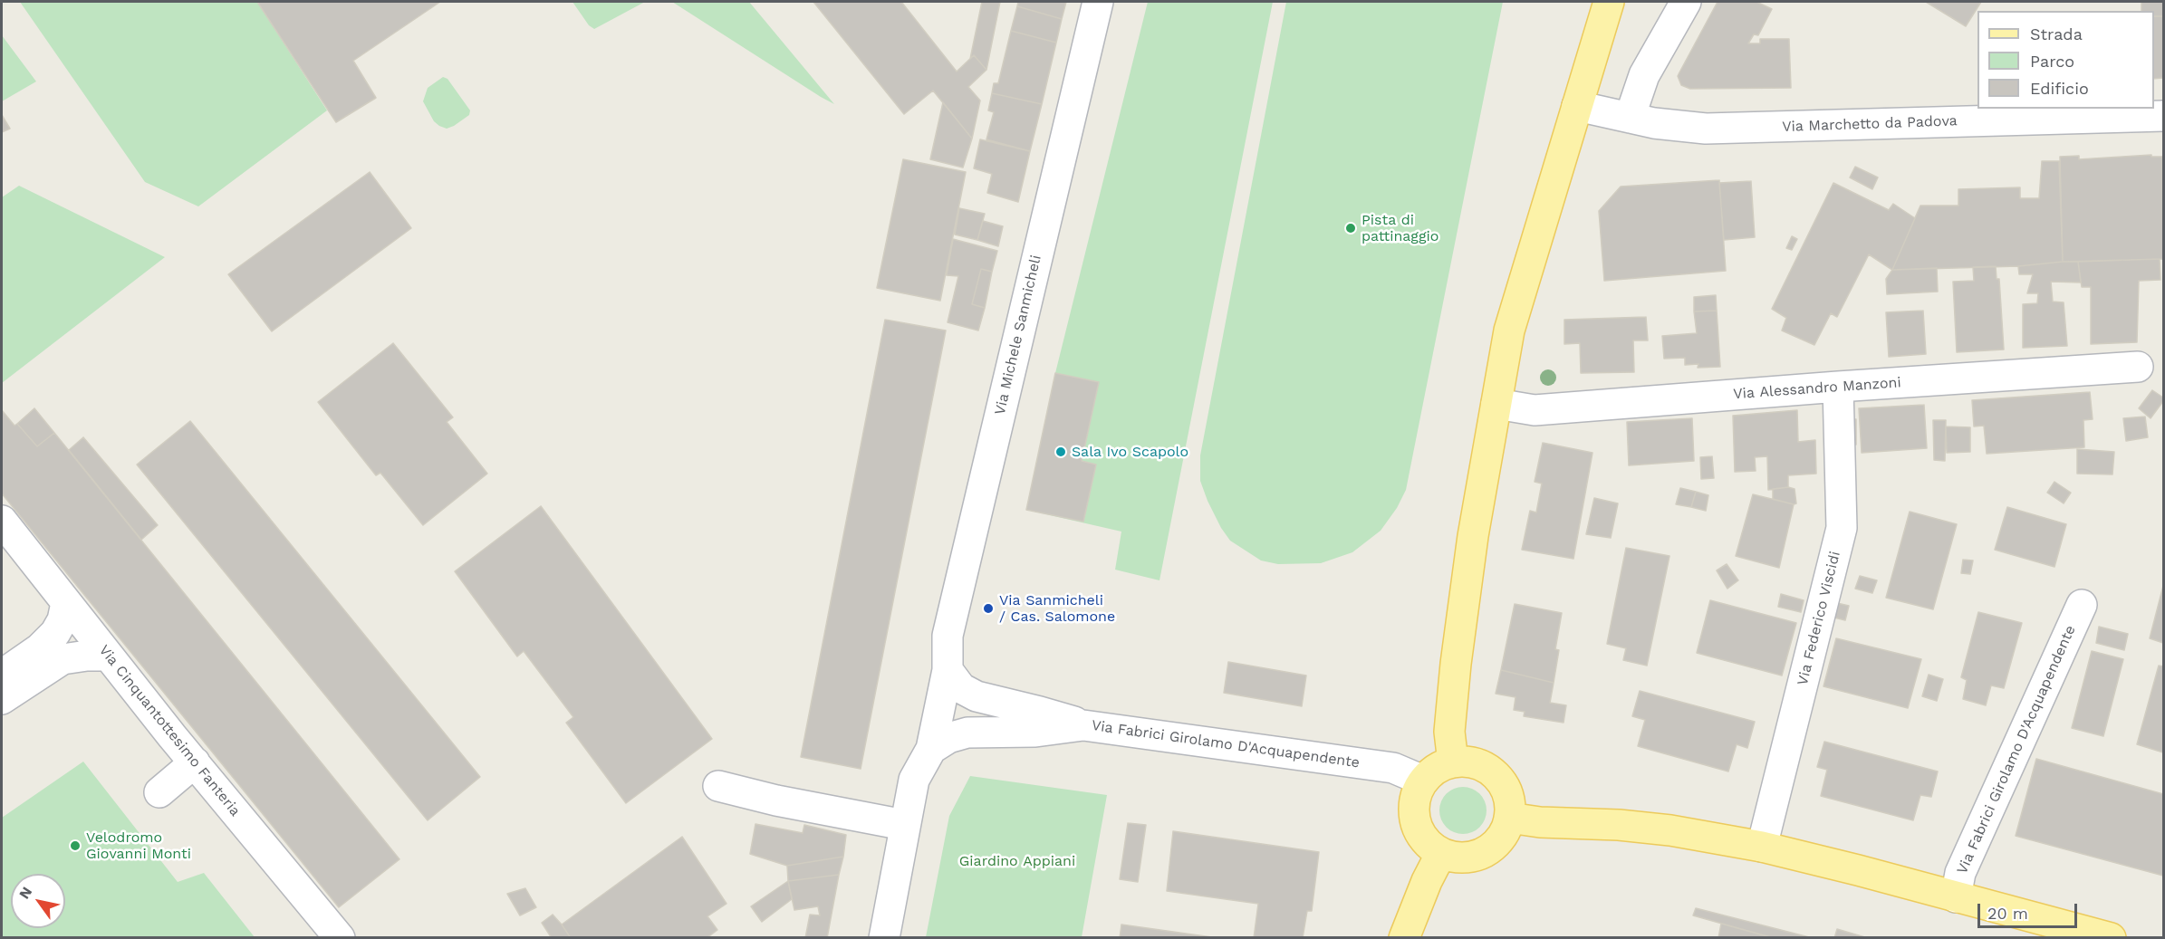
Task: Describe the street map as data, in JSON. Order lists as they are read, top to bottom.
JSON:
{
  "streets": {
    "street": [
      "Via Marchetto da Padova",
      "Via Michele Sanmicheli",
      "Via Alessandro Manzoni",
      "Via Federico Viscidi",
      "Via Cinquantottesimo Fanteria",
      "Via Fabrici Girolamo D'Acquapendente"
    ]
  },
  "crossings": [
    ["Via Michele Sanmicheli", "Via Fabrici Girolamo D'Acquapendente"],
    ["Via Alessandro Manzoni", "Via Federico Viscidi"]
  ],
  "parks": ["Giardino Appiani"],
  "places": [
    "Pista di pattinaggio",
    "Sala Ivo Scapolo",
    "Via Sanmicheli / Cas. Salomone",
    "Velodromo Giovanni Monti"
  ],
  "legend": ["Strada", "Parco", "Edificio"],
  "scale_bar": "20 m",
  "north": "top left"
}
